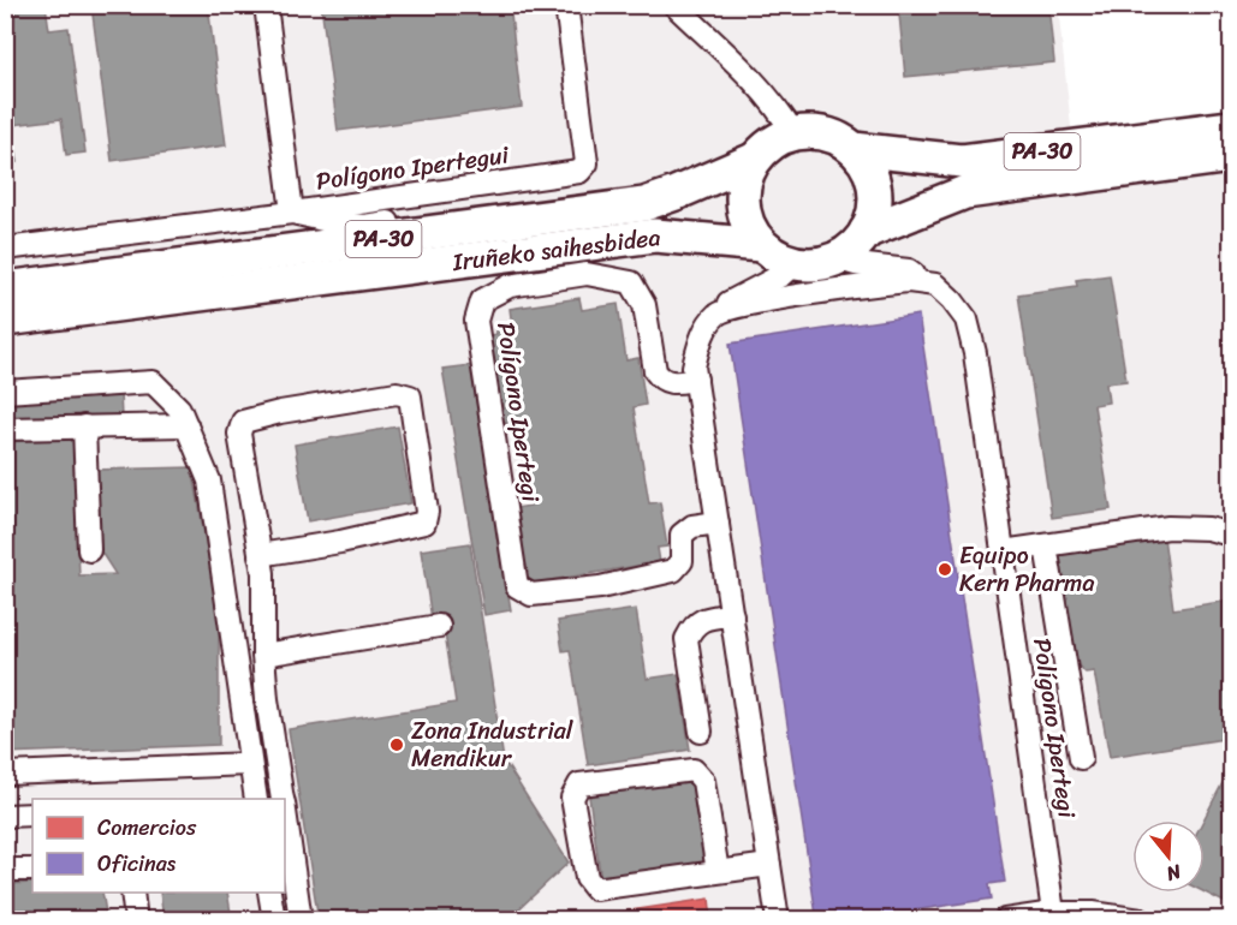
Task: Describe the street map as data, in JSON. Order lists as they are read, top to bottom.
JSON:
{
  "streets": {
    "highway": ["PA-30", "Iruñeko saihesbidea"],
    "street": ["Polígono Ipertegui", "Polígono Ipertegi"]
  },
  "crossings": [
    ["PA-30", "Iruñeko saihesbidea"],
    ["PA-30", "Polígono Ipertegi"],
    ["Polígono Ipertegui", "Iruñeko saihesbidea"],
    ["Iruñeko saihesbidea", "Polígono Ipertegi"]
  ],
  "places": ["Equipo Kern Pharma", "Zona Industrial Mendikur"],
  "legend": ["Comercios", "Oficinas"],
  "north": "bottom"
}
